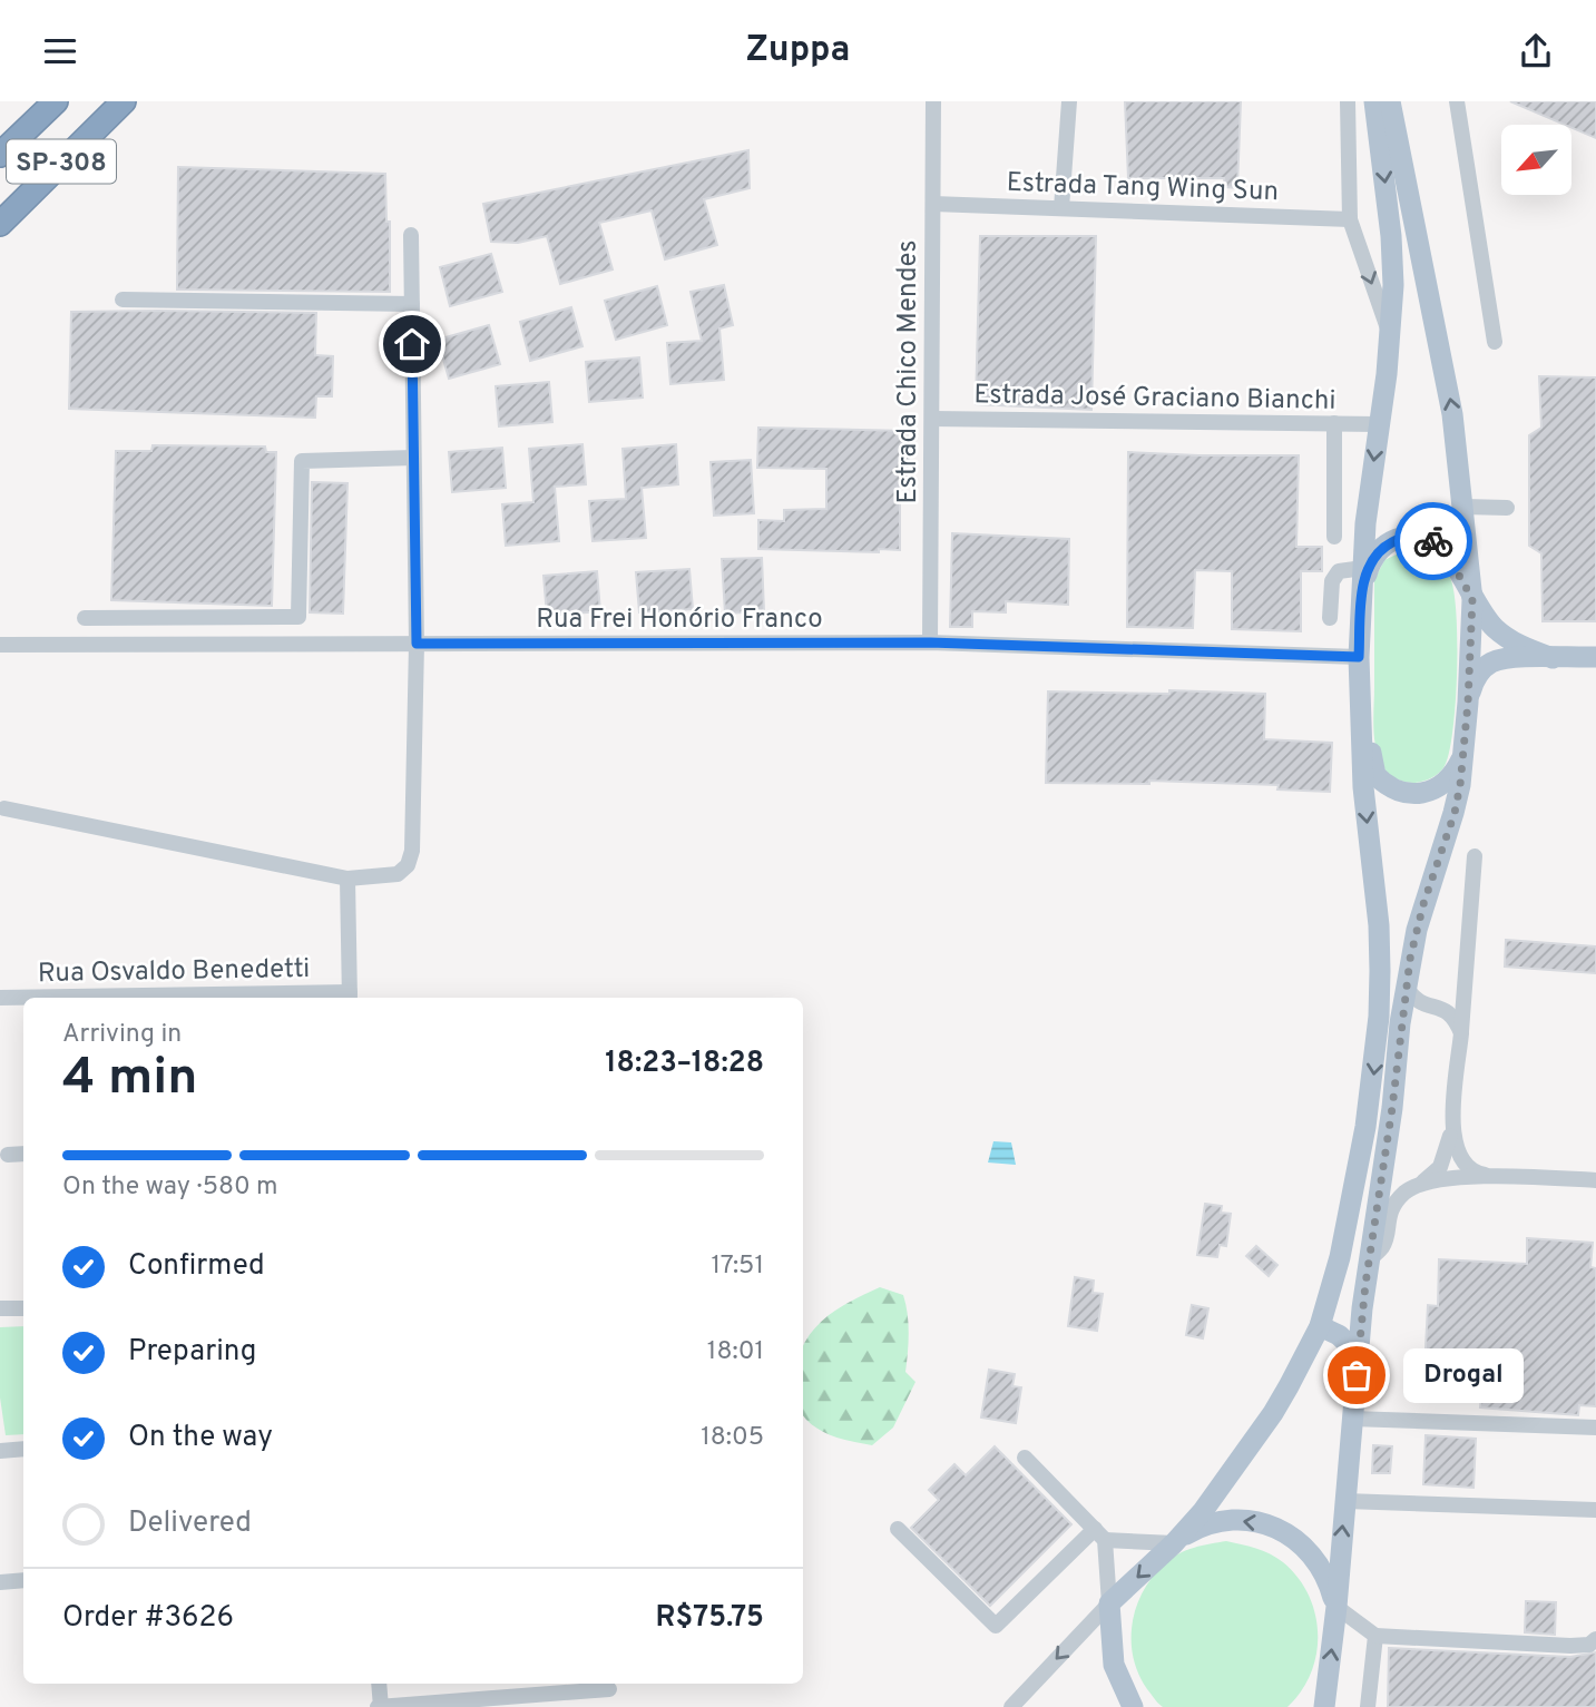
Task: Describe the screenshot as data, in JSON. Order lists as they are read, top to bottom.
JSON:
{
  "streets": {
    "highway": ["SP-308"],
    "street": [
      "Estrada Tang Wing Sun",
      "Estrada Chico Mendes",
      "Estrada José Graciano Bianchi",
      "Rua Frei Honório Franco",
      "Rua Osvaldo Benedetti"
    ]
  },
  "crossings": [
    ["Estrada Tang Wing Sun", "Estrada Chico Mendes"],
    ["Estrada Chico Mendes", "Estrada José Graciano Bianchi"],
    ["Estrada Chico Mendes", "Rua Frei Honório Franco"]
  ],
  "places": ["Drogal"],
  "north": "bottom left",
  "page": {
    "header": "Zuppa",
    "heading": ["4 min", "Arriving in", "18:23–18:28"],
    "panel": ["Order #3626", "R$75.75"],
    "bar": "On the way · 580 m",
    "list": [
      ["Confirmed", "17:51"],
      ["Preparing", "18:01"],
      ["On the way", "18:05"],
      "Delivered"
    ],
    "bubble": "Drogal"
  }
}
